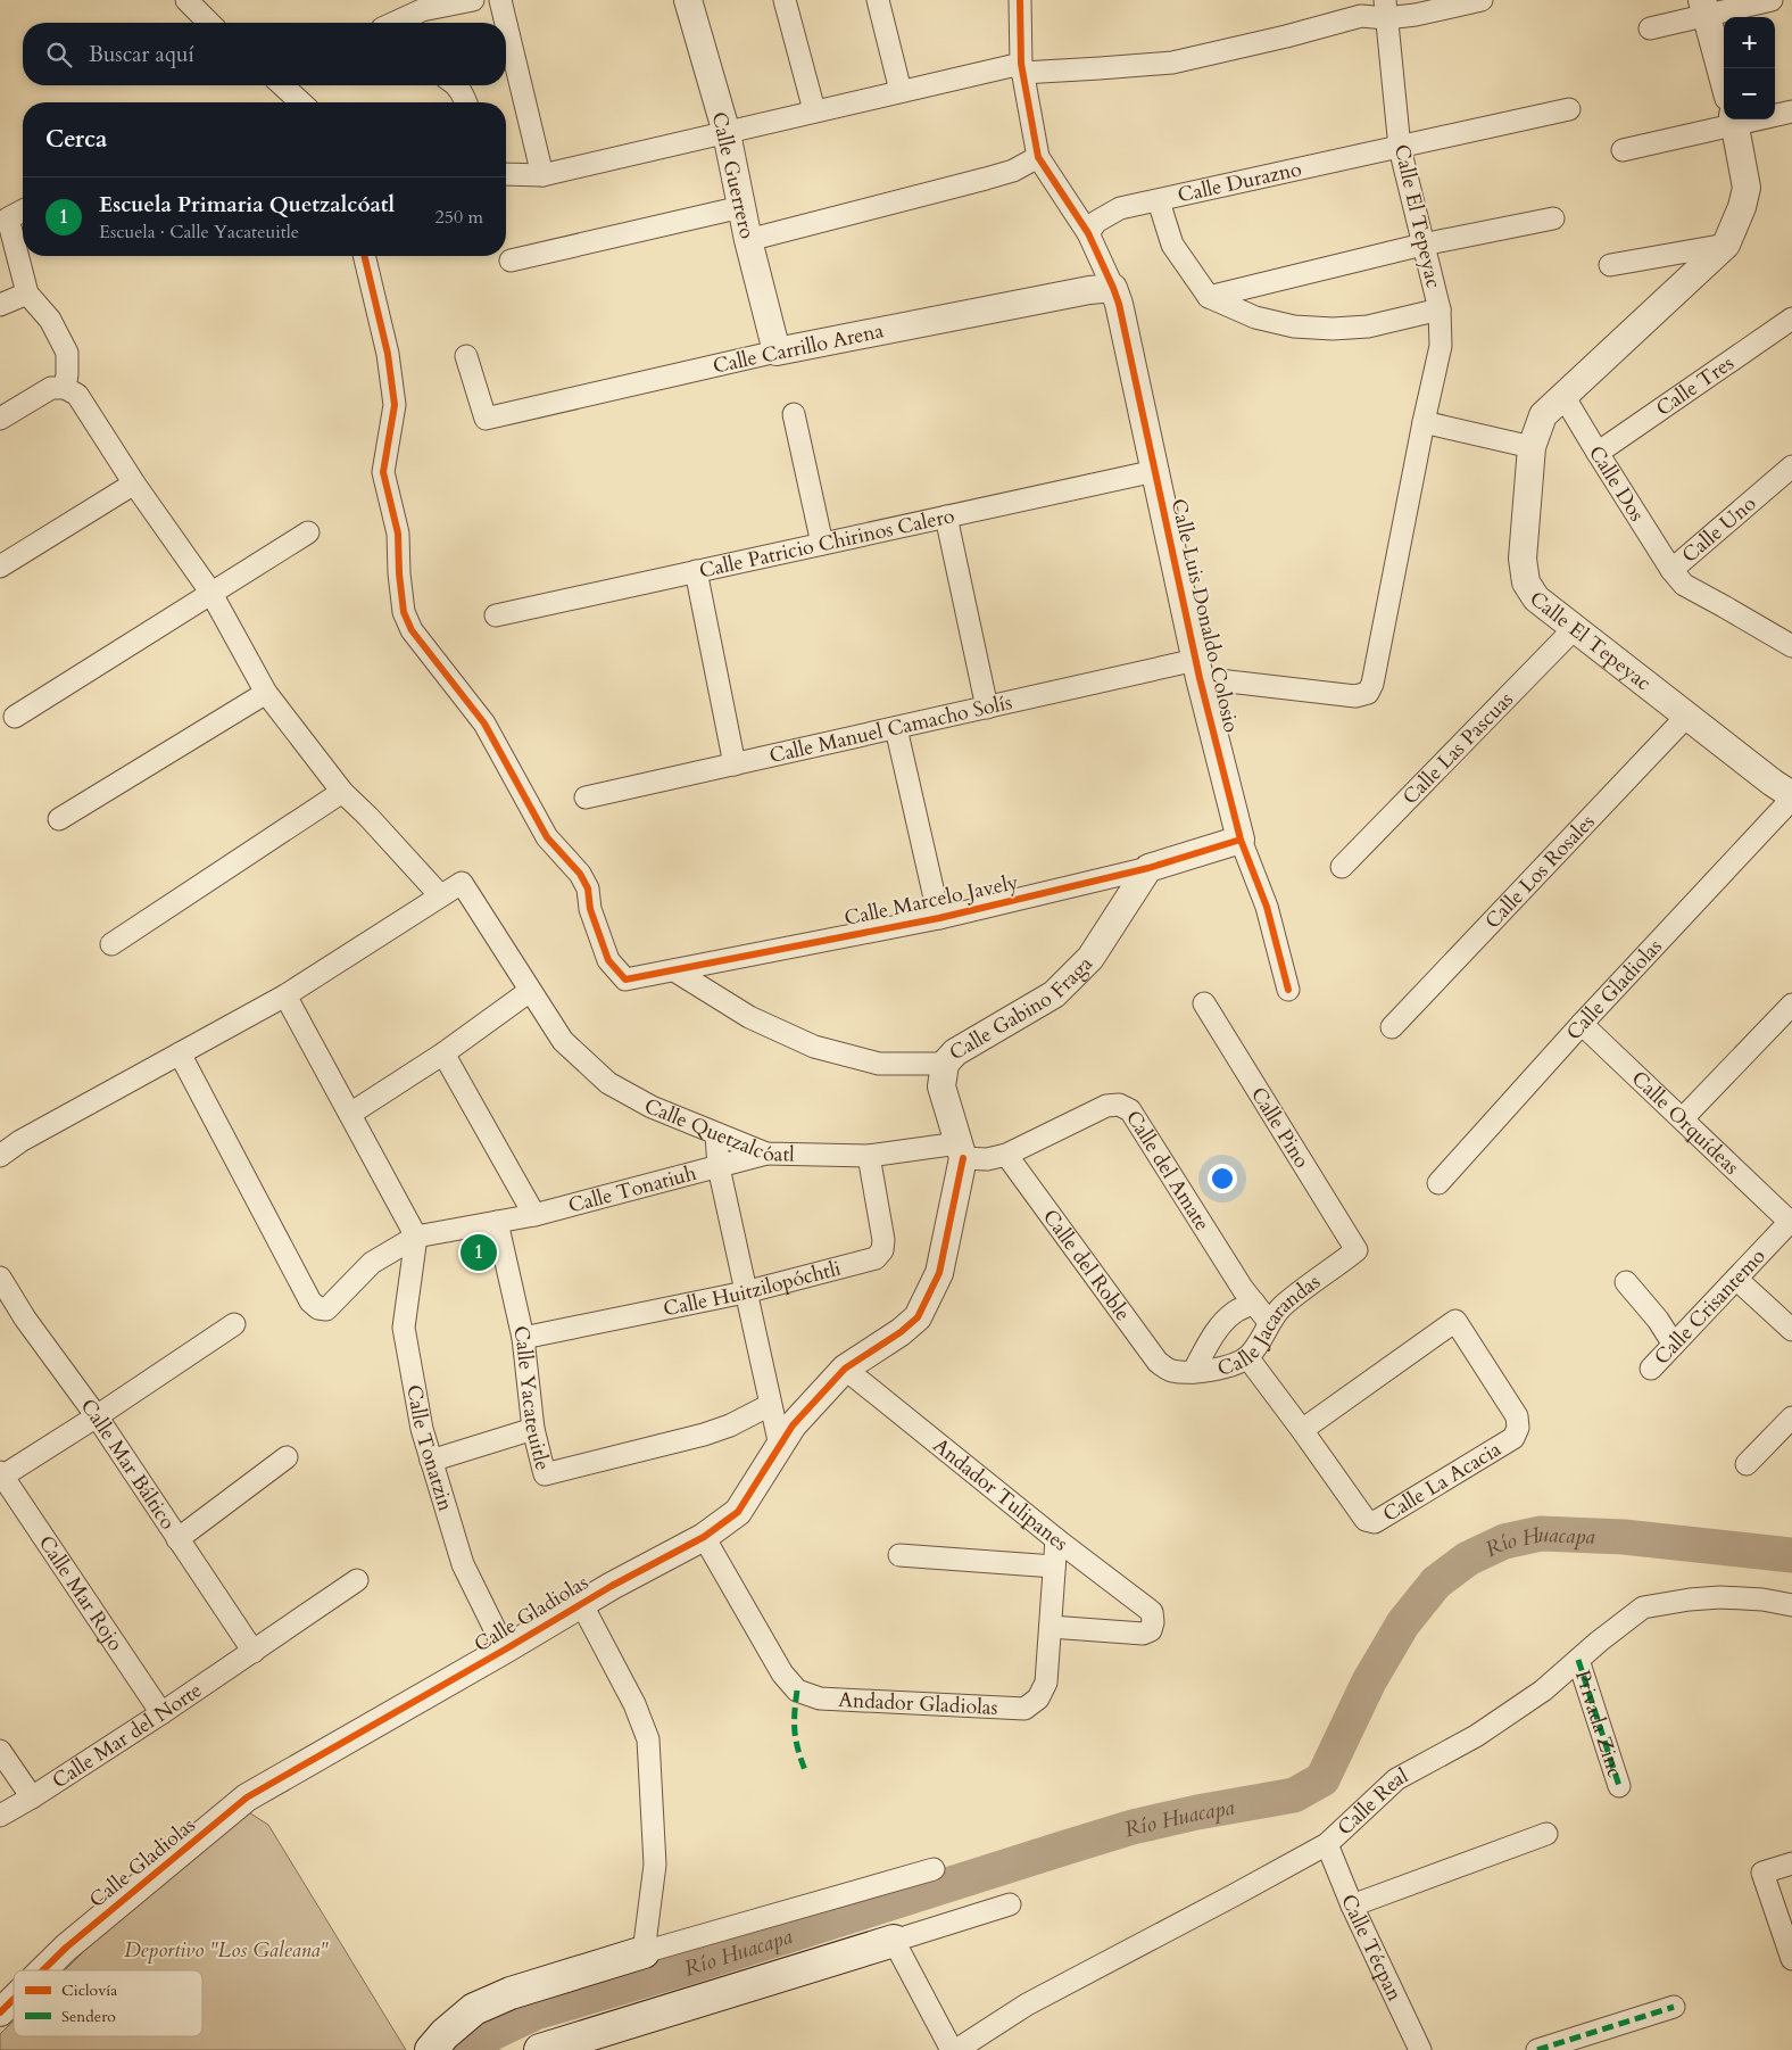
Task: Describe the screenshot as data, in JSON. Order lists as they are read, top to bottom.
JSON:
{
  "streets": {
    "street": [
      "Calle Guerrero",
      "Calle Durazno",
      "Calle El Tepeyac",
      "Calle Carrillo Arena",
      "Calle Tres",
      "Calle Dos",
      "Calle Uno",
      "Calle Patricio Chirinos Calero",
      "Calle Luis Donaldo Colosio",
      "Calle Manuel Camacho Solís",
      "Calle Las Pascuas",
      "Calle Los Rosales",
      "Calle Marcelo Javely",
      "Calle Gladiolas",
      "Calle Gabino Fraga",
      "Calle Orquídeas",
      "Calle Quetzalcóatl",
      "Calle Pino",
      "Calle del Amate",
      "Calle Tonatiuh",
      "Calle del Roble",
      "Calle Huitzilopóchtli",
      "Calle Crisantemo",
      "Calle Jacarandas",
      "Calle Yacateuitle",
      "Calle Tonatzin",
      "Calle Mar Báltico",
      "Calle La Acacia",
      "Andador Tulipanes",
      "Calle Mar Rojo",
      "Andador Gladiolas",
      "Privada Zinc",
      "Calle Mar del Norte",
      "Calle Real",
      "Calle Técpan"
    ]
  },
  "crossings": [
    ["Calle Guerrero", "Calle Carrillo Arena"],
    ["Calle Durazno", "Calle El Tepeyac"],
    ["Calle El Tepeyac", "Calle Dos"],
    ["Calle El Tepeyac", "Calle Luis Donaldo Colosio"],
    ["Calle El Tepeyac", "Calle Manuel Camacho Solís"],
    ["Calle El Tepeyac", "Calle Las Pascuas"],
    ["Calle El Tepeyac", "Calle Los Rosales"],
    ["Calle El Tepeyac", "Calle Gladiolas"],
    ["Calle Carrillo Arena", "Calle Luis Donaldo Colosio"],
    ["Calle Tres", "Calle Dos"],
    ["Calle Dos", "Calle Uno"],
    ["Calle Patricio Chirinos Calero", "Calle Luis Donaldo Colosio"],
    ["Calle Luis Donaldo Colosio", "Calle Manuel Camacho Solís"],
    ["Calle Luis Donaldo Colosio", "Calle Marcelo Javely"],
    ["Calle Marcelo Javely", "Calle Gabino Fraga"],
    ["Calle Gladiolas", "Calle Gabino Fraga"],
    ["Calle Gladiolas", "Calle Orquídeas"],
    ["Calle Gladiolas", "Calle Quetzalcóatl"],
    ["Calle Gladiolas", "Calle del Amate"],
    ["Calle Gladiolas", "Calle Tonatzin"],
    ["Calle Gladiolas", "Andador Tulipanes"],
    ["Calle Gladiolas", "Andador Gladiolas"],
    ["Calle Gabino Fraga", "Calle Quetzalcóatl"],
    ["Calle Gabino Fraga", "Calle del Amate"],
    ["Calle Orquídeas", "Calle Crisantemo"],
    ["Calle Quetzalcóatl", "Calle del Amate"],
    ["Calle Quetzalcóatl", "Calle Tonatiuh"],
    ["Calle Quetzalcóatl", "Calle Huitzilopóchtli"],
    ["Calle Pino", "Calle Jacarandas"],
    ["Calle del Amate", "Calle del Roble"],
    ["Calle del Amate", "Calle Jacarandas"],
    ["Calle Tonatiuh", "Calle Yacateuitle"],
    ["Calle Tonatiuh", "Calle Tonatzin"],
    ["Calle del Roble", "Calle Jacarandas"],
    ["Calle Huitzilopóchtli", "Calle Yacateuitle"],
    ["Calle Jacarandas", "Calle La Acacia"],
    ["Calle Mar Báltico", "Calle Mar del Norte"],
    ["Andador Tulipanes", "Andador Gladiolas"],
    ["Calle Mar Rojo", "Calle Mar del Norte"],
    ["Privada Zinc", "Calle Real"],
    ["Calle Real", "Calle Técpan"]
  ],
  "water": ["Río Huacapa"],
  "parks": ["Deportivo \"Los Galeana\""],
  "legend": ["Ciclovía", "Sendero"],
  "page": {
    "map_buttons": ["+", "−"],
    "search": "Buscar aquí",
    "heading": "Cerca",
    "list": [
      {
        "mark": "1",
        "name": "Escuela Primaria Quetzalcóatl",
        "note": "Escuela · Calle Yacateuitle",
        "value": "250 m"
      }
    ],
    "pins": "1"
  }
}
